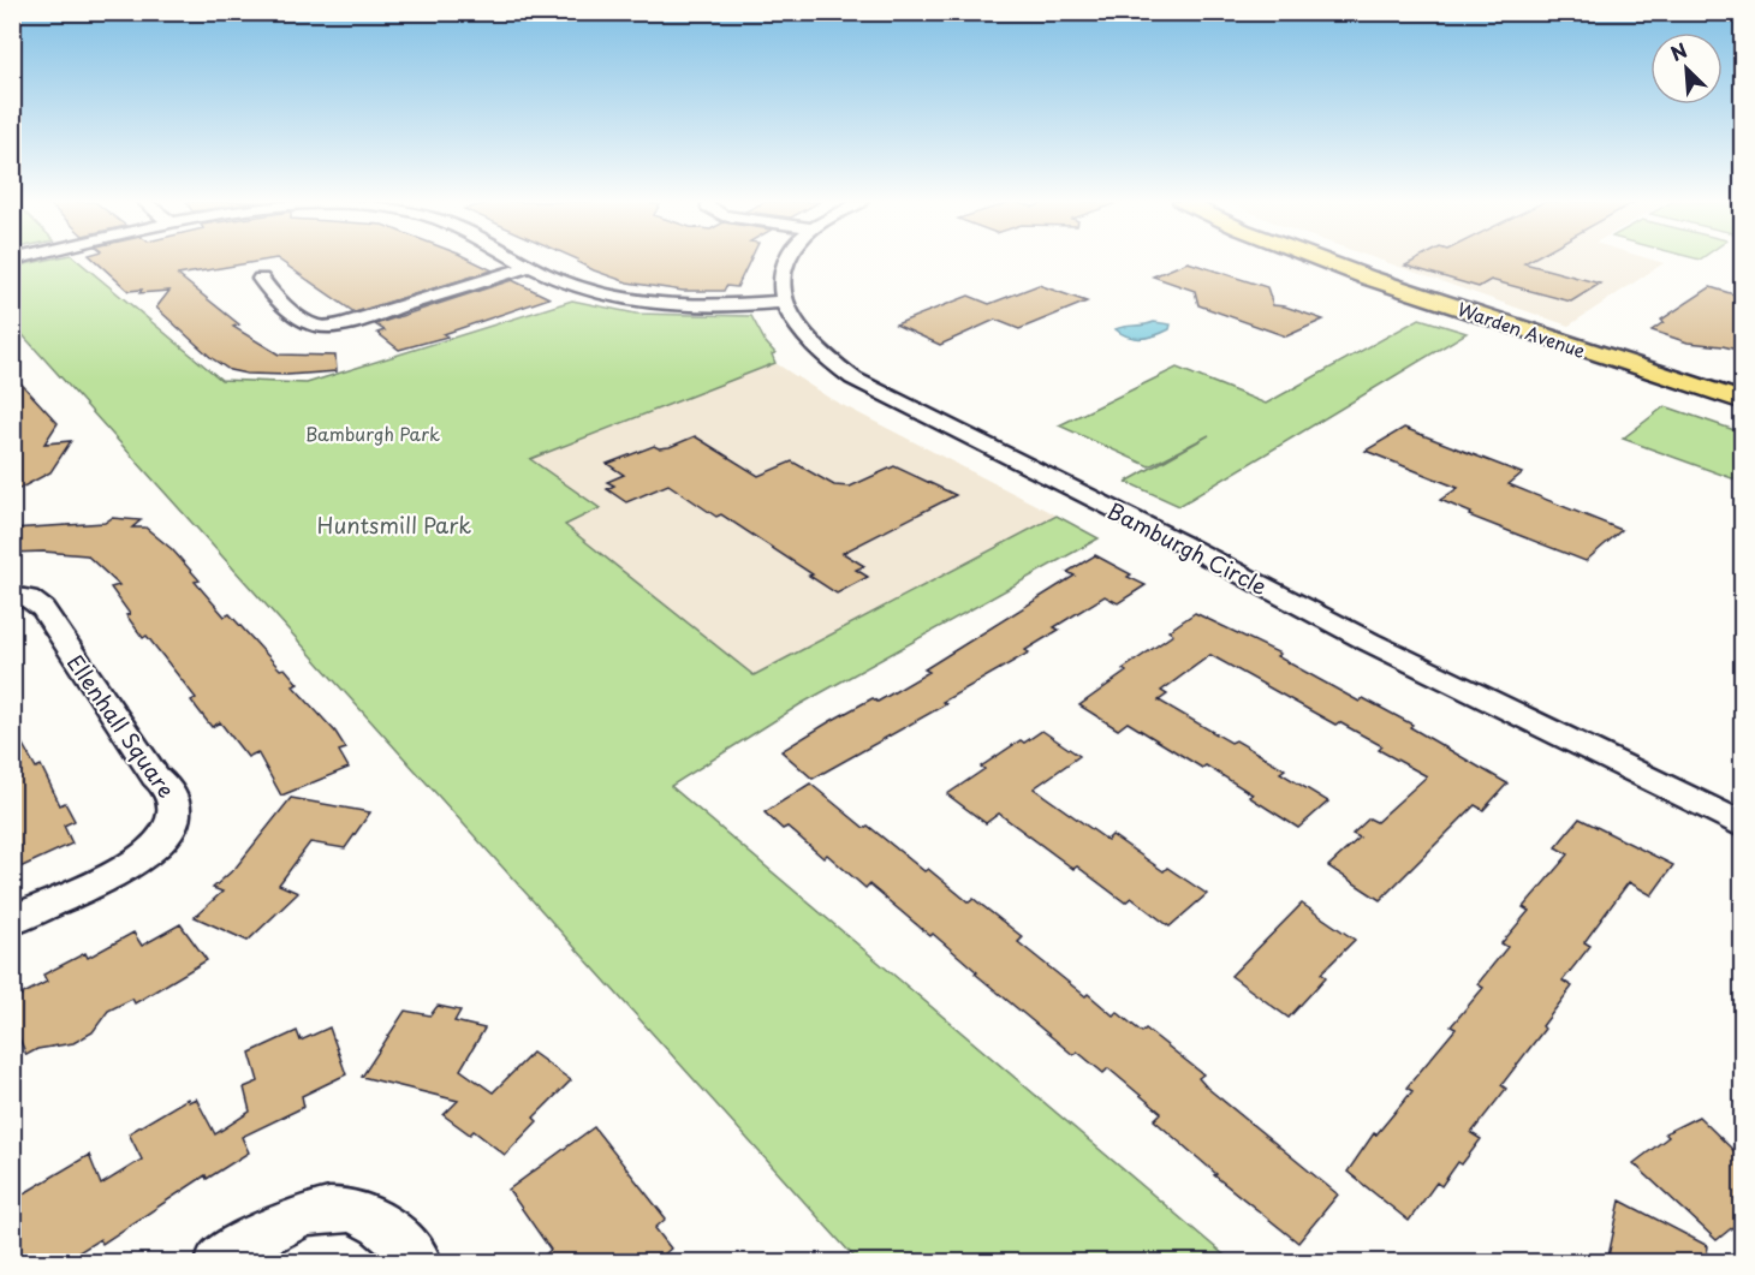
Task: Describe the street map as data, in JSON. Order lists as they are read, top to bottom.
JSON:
{
  "streets": {
    "main road": ["Warden Avenue"],
    "street": ["Bamburgh Circle", "Ellenhall Square"]
  },
  "parks": ["Bamburgh Park", "Huntsmill Park"],
  "north": "top left"
}
